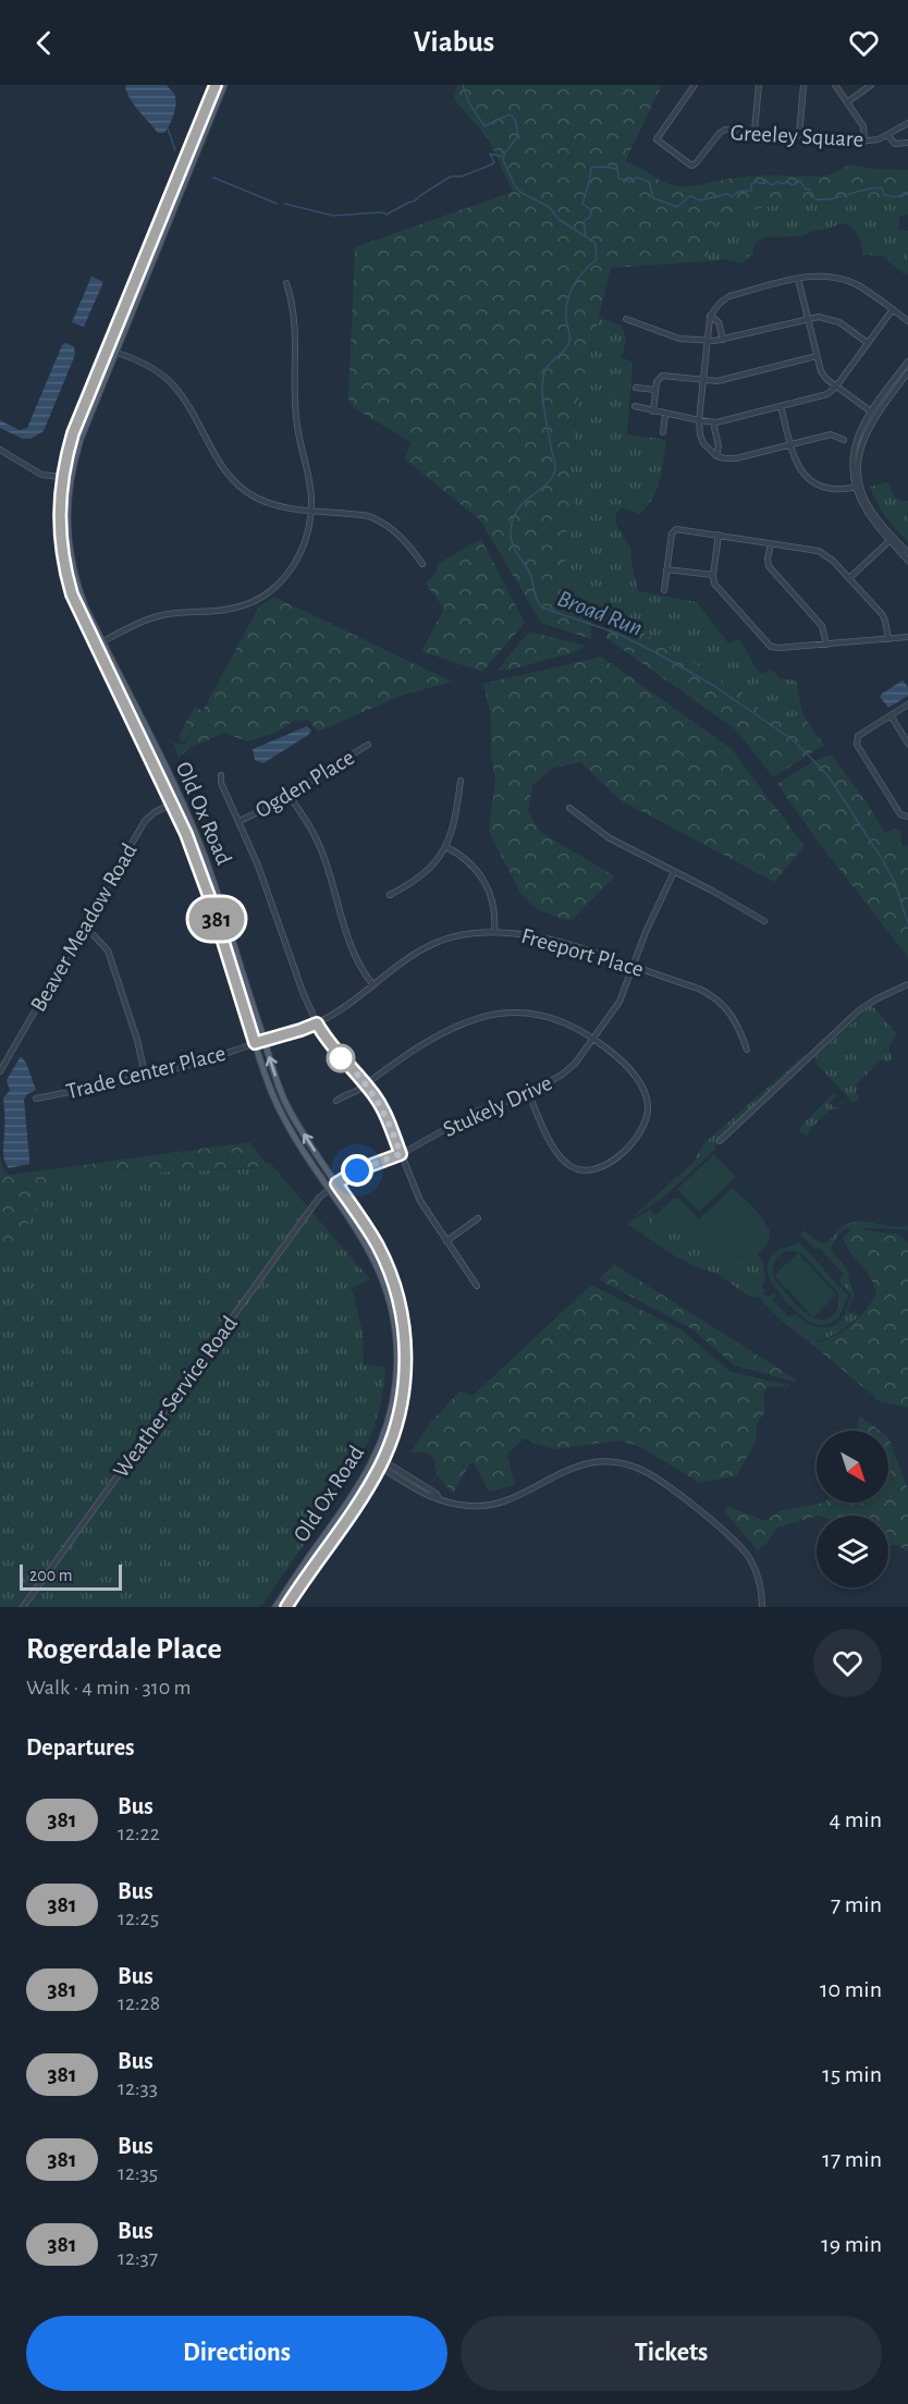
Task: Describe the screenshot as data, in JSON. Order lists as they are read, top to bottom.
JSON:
{
  "streets": {
    "main road": ["Old Ox Road"],
    "street": [
      "Greeley Square",
      "Ogden Place",
      "Beaver Meadow Road",
      "Freeport Place",
      "Trade Center Place",
      "Stukely Drive",
      "Weather Service Road"
    ]
  },
  "crossings": [
    ["Old Ox Road", "Beaver Meadow Road"],
    ["Old Ox Road", "Freeport Place"],
    ["Old Ox Road", "Trade Center Place"],
    ["Old Ox Road", "Stukely Drive"],
    ["Old Ox Road", "Weather Service Road"],
    ["Freeport Place", "Trade Center Place"],
    ["Freeport Place", "Stukely Drive"],
    ["Stukely Drive", "Weather Service Road"]
  ],
  "water": ["Broad Run"],
  "lines": ["bus line 381"],
  "scale_bar": "200 m",
  "north": "bottom right",
  "page": {
    "header": "Viabus",
    "on_map": "381",
    "scale": "200 m",
    "heading": [
      ["Rogerdale Place", "Walk · 4 min · 310 m"],
      "Departures"
    ],
    "list": [
      {
        "mark": "381",
        "name": "Bus",
        "note": "12:22",
        "value": "4 min"
      },
      {
        "mark": "381",
        "name": "Bus",
        "note": "12:25",
        "value": "7 min"
      },
      {
        "mark": "381",
        "name": "Bus",
        "note": "12:28",
        "value": "10 min"
      },
      {
        "mark": "381",
        "name": "Bus",
        "note": "12:33",
        "value": "15 min"
      },
      {
        "mark": "381",
        "name": "Bus",
        "note": "12:35",
        "value": "17 min"
      },
      {
        "mark": "381",
        "name": "Bus",
        "note": "12:37",
        "value": "19 min"
      }
    ],
    "buttons": ["Directions", "Tickets"]
  }
}
